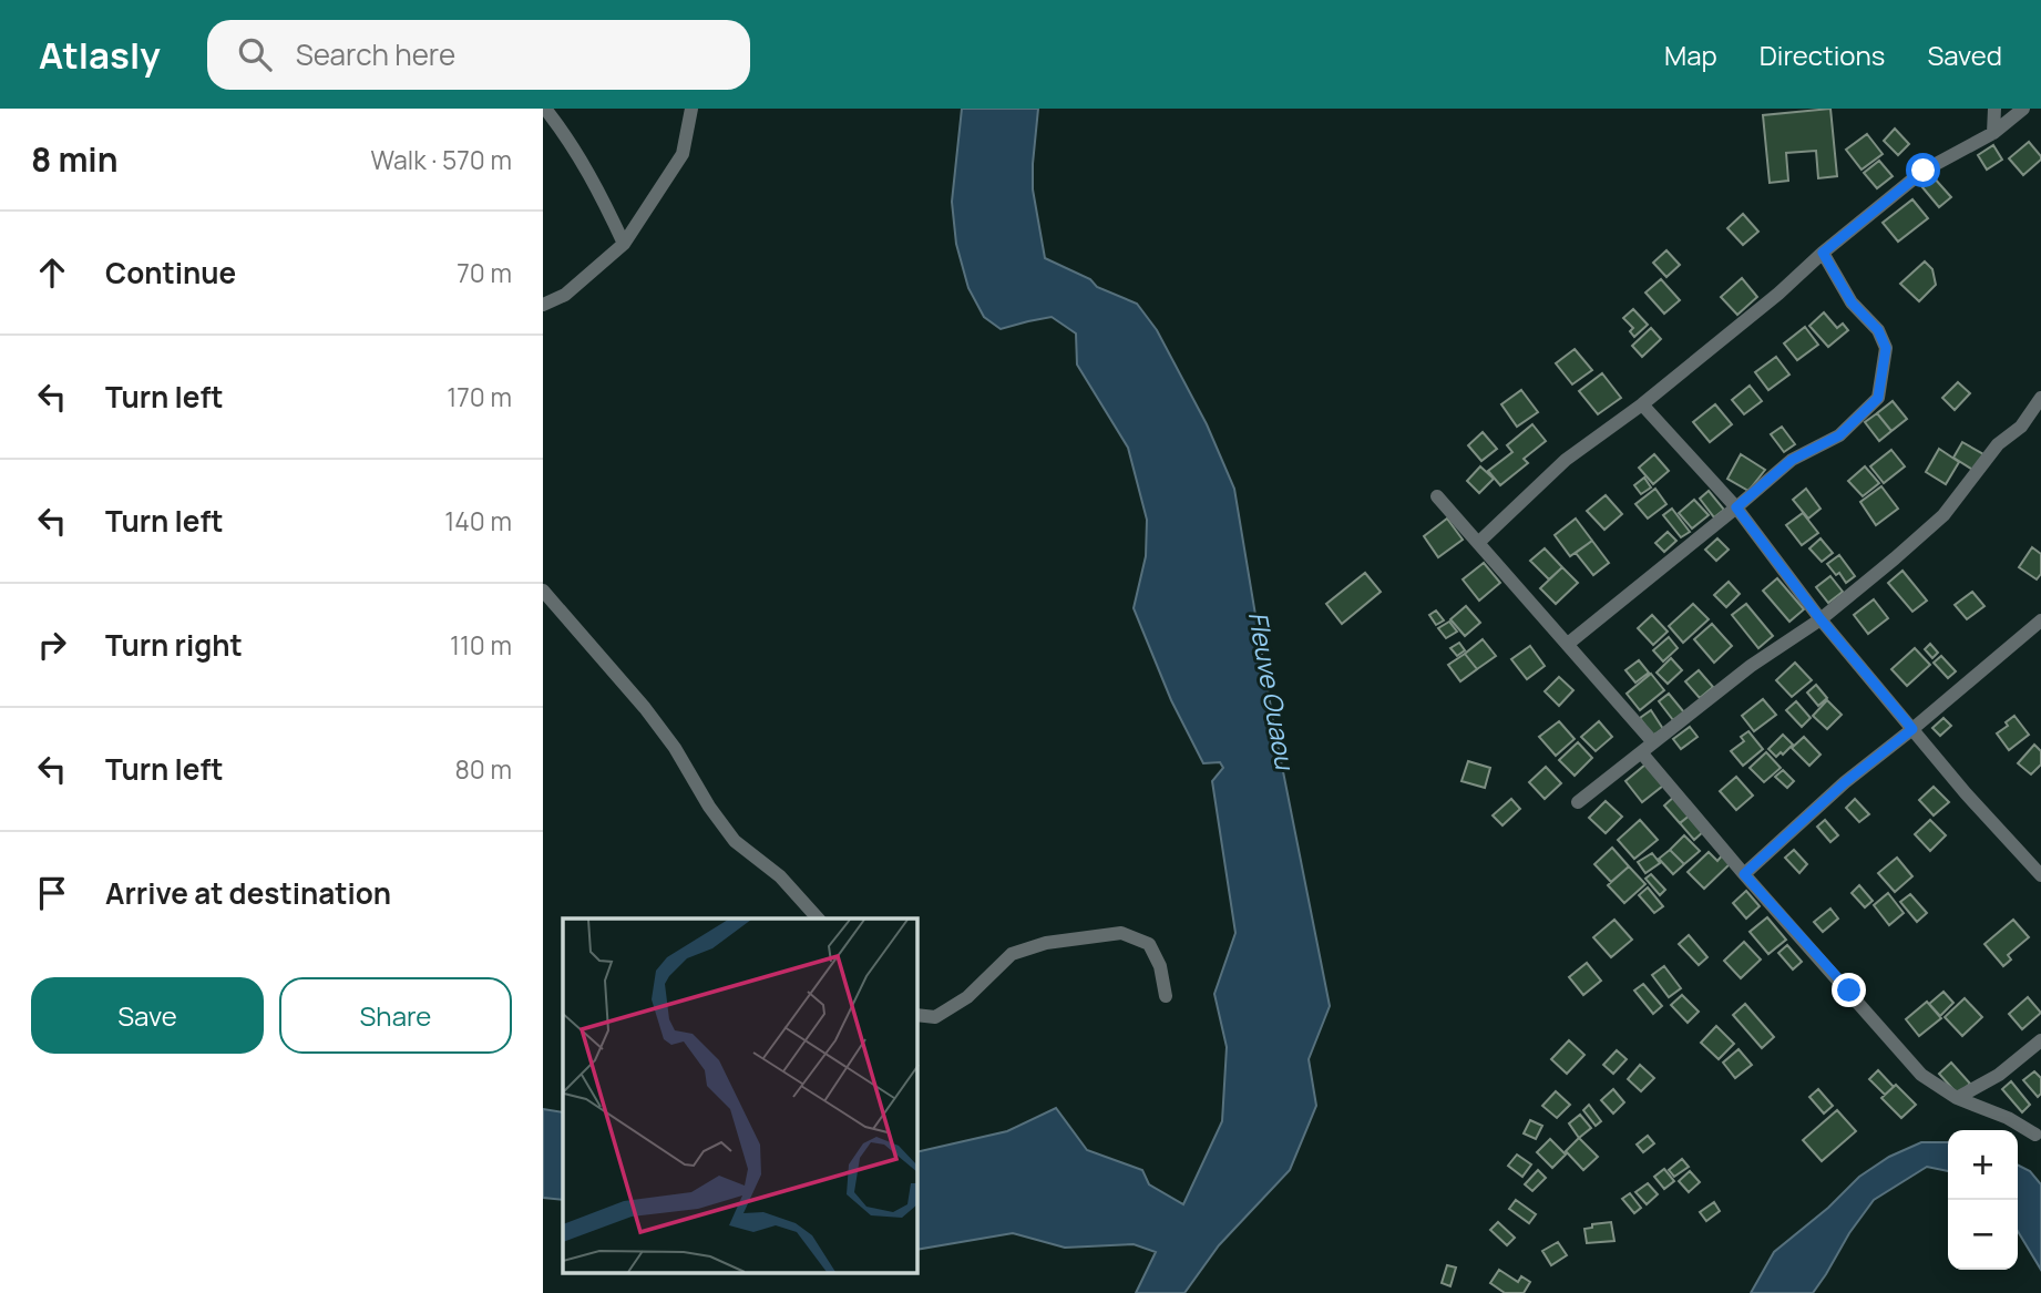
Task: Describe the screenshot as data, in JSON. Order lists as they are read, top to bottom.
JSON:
{
  "water": ["Fleuve Ouaou"],
  "page": {
    "header": "Atlasly",
    "search": "Search here",
    "nav": ["Map", "Directions", "Saved"],
    "heading": ["8 min", "Walk · 570 m"],
    "list": [
      ["Continue", "70 m"],
      ["Turn left", "170 m"],
      ["Turn left", "140 m"],
      ["Turn right", "110 m"],
      ["Turn left", "80 m"],
      "Arrive at destination"
    ],
    "buttons": ["Save", "Share"],
    "map_buttons": ["+", "−"]
  }
}
